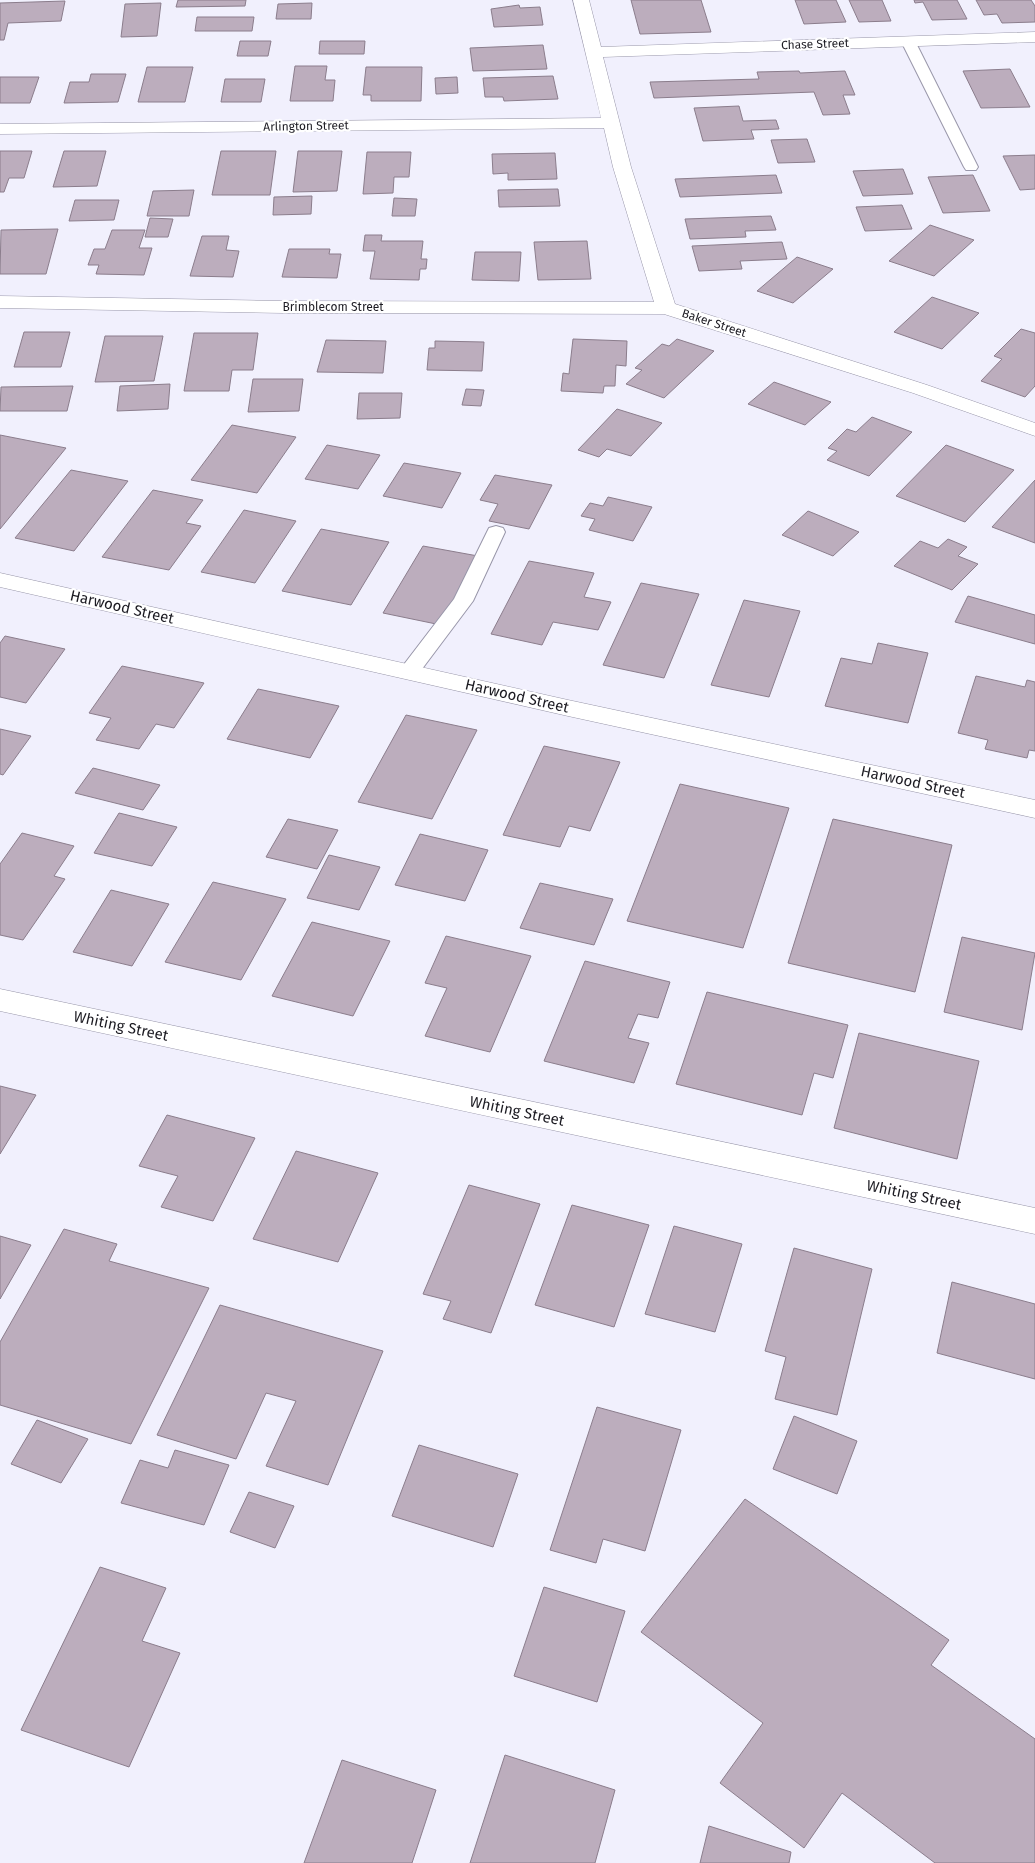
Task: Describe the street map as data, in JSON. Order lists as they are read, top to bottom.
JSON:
{
  "streets": {
    "street": [
      "Chase Street",
      "Arlington Street",
      "Brimblecom Street",
      "Baker Street",
      "Harwood Street",
      "Whiting Street"
    ]
  },
  "crossings": [
    ["Chase Street", "Baker Street"],
    ["Arlington Street", "Baker Street"],
    ["Brimblecom Street", "Baker Street"]
  ]
}
